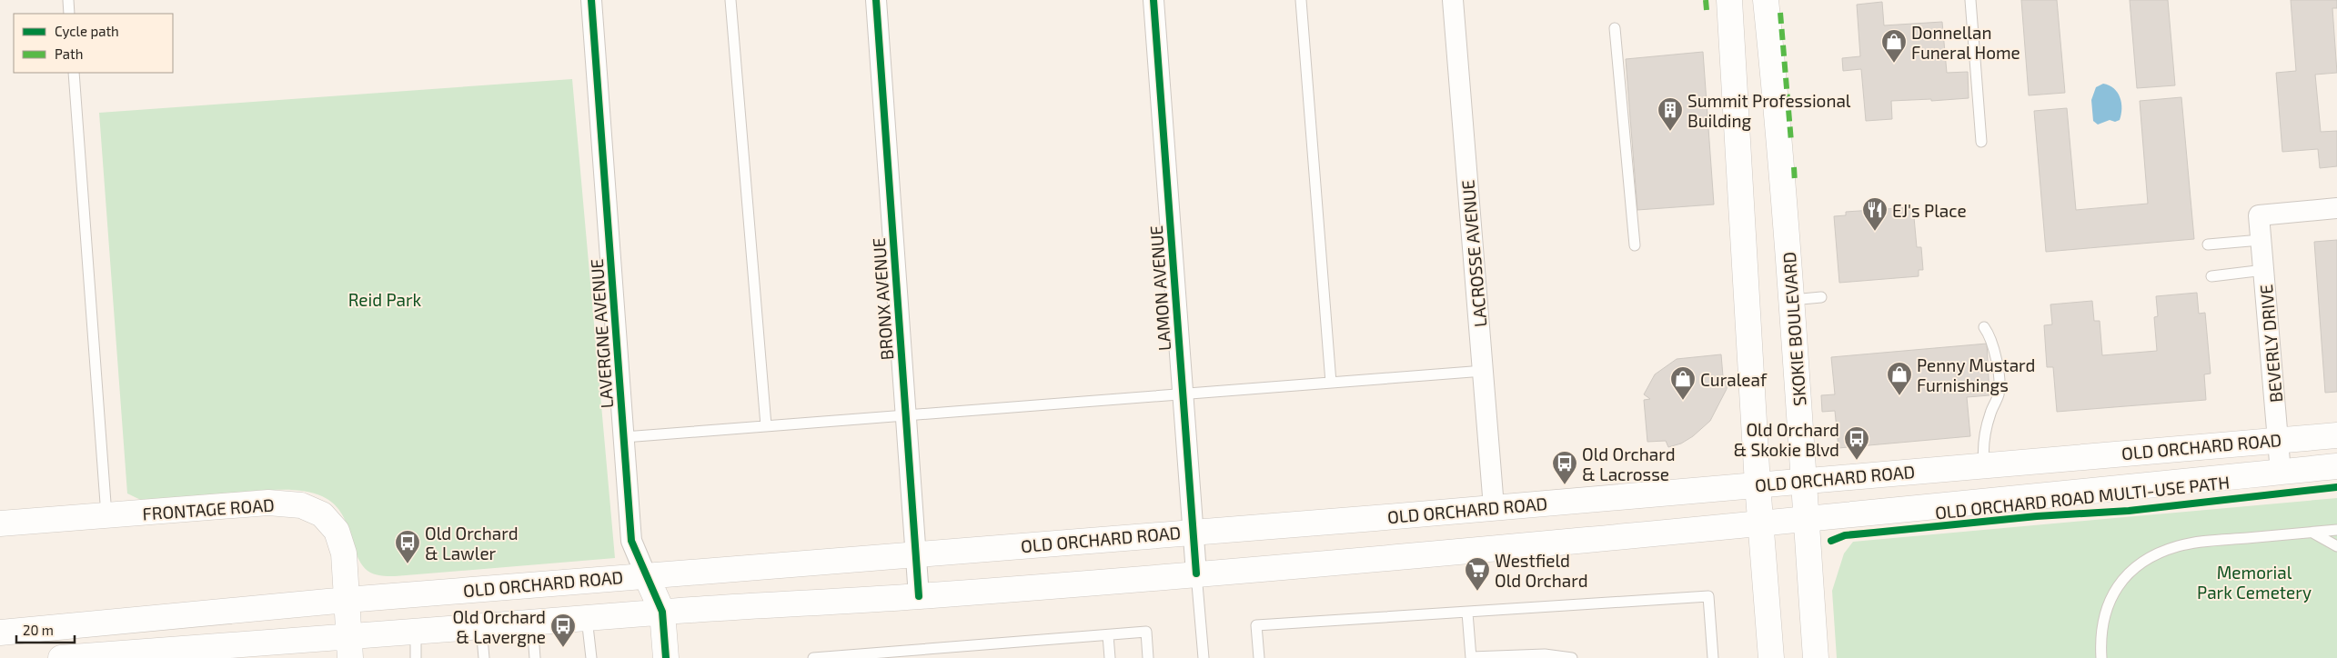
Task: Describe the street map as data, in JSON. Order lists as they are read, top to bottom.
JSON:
{
  "streets": {
    "main road": [
      "SKOKIE BOULEVARD",
      "LAVERGNE AVENUE",
      "OLD ORCHARD ROAD",
      "FRONTAGE ROAD"
    ],
    "street": [
      "LACROSSE AVENUE",
      "LAMON AVENUE",
      "BRONX AVENUE",
      "BEVERLY DRIVE"
    ],
    "cycle path": ["OLD ORCHARD ROAD MULTI-USE PATH"]
  },
  "crossings": [
    ["LACROSSE AVENUE", "OLD ORCHARD ROAD"],
    ["LAMON AVENUE", "OLD ORCHARD ROAD"],
    ["BRONX AVENUE", "OLD ORCHARD ROAD"],
    ["SKOKIE BOULEVARD", "OLD ORCHARD ROAD"],
    ["LAVERGNE AVENUE", "OLD ORCHARD ROAD"],
    ["BEVERLY DRIVE", "OLD ORCHARD ROAD"],
    ["OLD ORCHARD ROAD", "FRONTAGE ROAD"]
  ],
  "parks": ["Reid Park", "Memorial Park Cemetery"],
  "places": {
    "shop": ["Donnellan Funeral Home", "Penny Mustard Furnishings", "Curaleaf"],
    "building": ["Summit Professional Building"],
    "restaurant": ["EJ's Place"],
    "bus stop": [
      "Old Orchard & Skokie Blvd",
      "Old Orchard & Lacrosse",
      "Old Orchard & Lawler",
      "Old Orchard & Lavergne"
    ],
    "supermarket": ["Westfield Old Orchard"]
  },
  "legend": ["Cycle path", "Path"],
  "scale_bar": "20 m"
}
